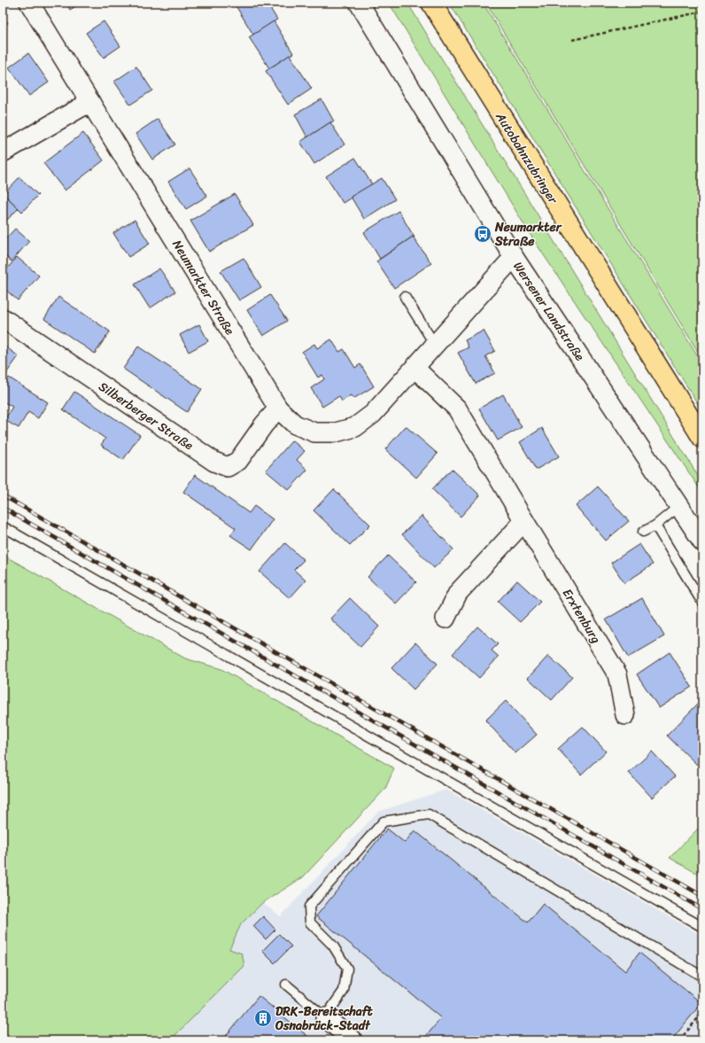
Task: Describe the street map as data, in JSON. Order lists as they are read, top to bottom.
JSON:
{
  "streets": {
    "highway": ["Autobahnzubringer"],
    "street": [
      "Neumarkter Straße",
      "Wersener Landstraße",
      "Silberberger Straße",
      "Erxtenburg"
    ]
  },
  "crossings": [
    ["Neumarkter Straße", "Wersener Landstraße"],
    ["Neumarkter Straße", "Silberberger Straße"],
    ["Neumarkter Straße", "Erxtenburg"]
  ],
  "places": {
    "bus stop": ["Neumarkter Straße"],
    "building": ["DRK-Bereitschaft Osnabrück-Stadt"]
  }
}
